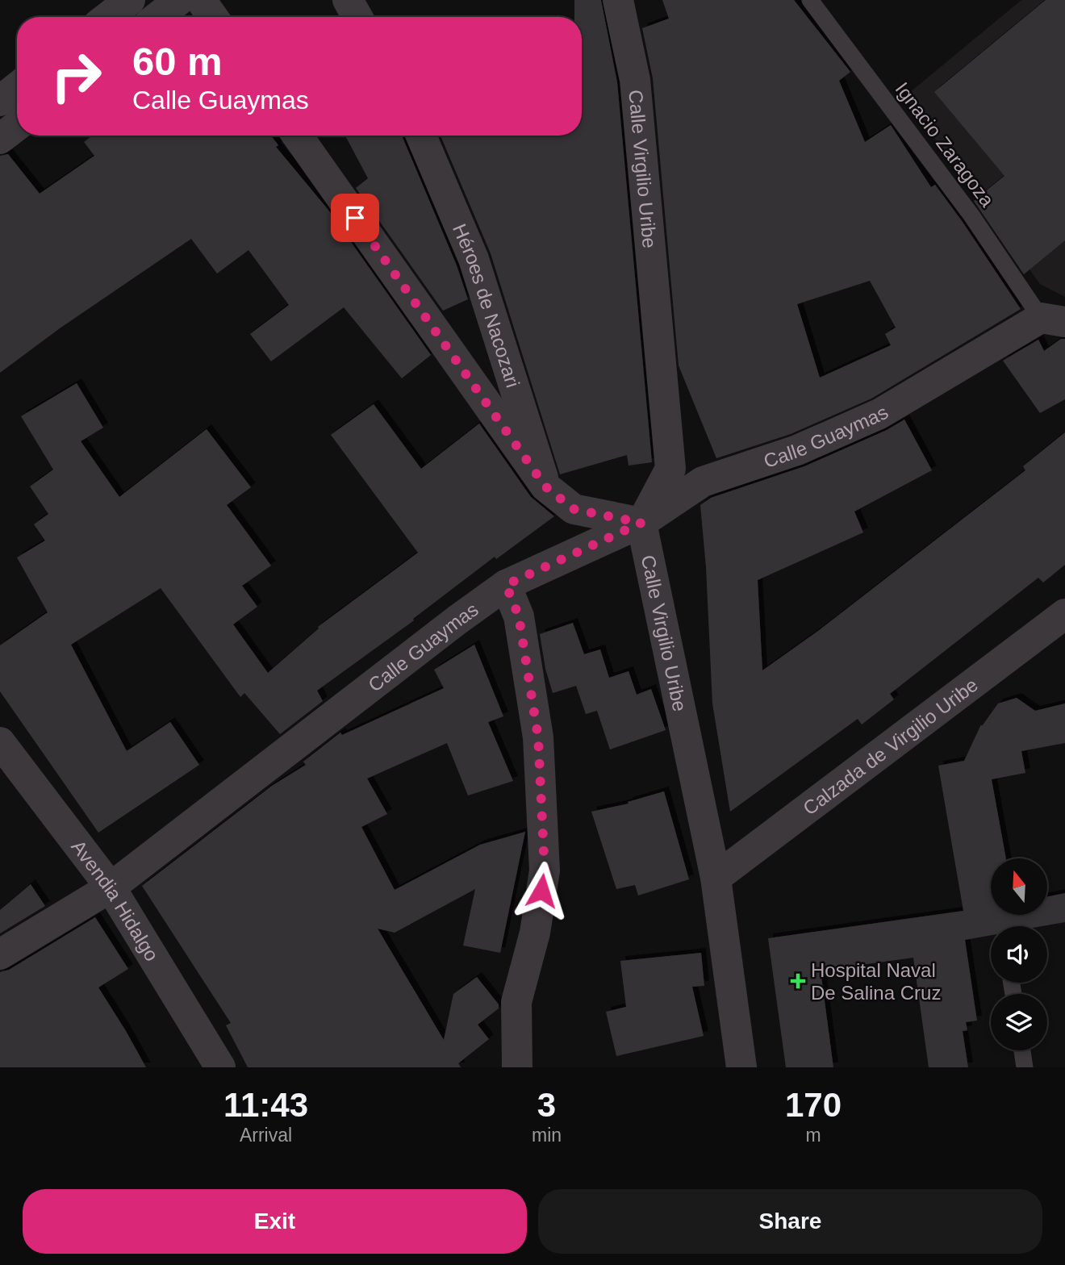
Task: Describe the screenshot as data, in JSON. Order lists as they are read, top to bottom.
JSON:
{
  "streets": {
    "street": [
      "Calle Virgilio Uribe",
      "Héroes de Nacozari",
      "Calle Guaymas",
      "Calzada de Virgilio Uribe",
      "Avendia Hidalgo"
    ],
    "lane": ["Ignacio Zaragoza"]
  },
  "crossings": [
    ["Ignacio Zaragoza", "Calle Guaymas"],
    ["Calle Virgilio Uribe", "Calle Guaymas"],
    ["Calle Virgilio Uribe", "Calzada de Virgilio Uribe"],
    ["Calle Guaymas", "Avendia Hidalgo"]
  ],
  "places": {
    "health": ["Hospital Naval De Salina Cruz"]
  },
  "north": "top",
  "page": {
    "turn": ["60 m", "Calle Guaymas"],
    "eta": [
      "11:43",
      "Arrival",
      "3",
      "min",
      "170",
      "m"
    ],
    "buttons": ["Exit", "Share"]
  }
}
